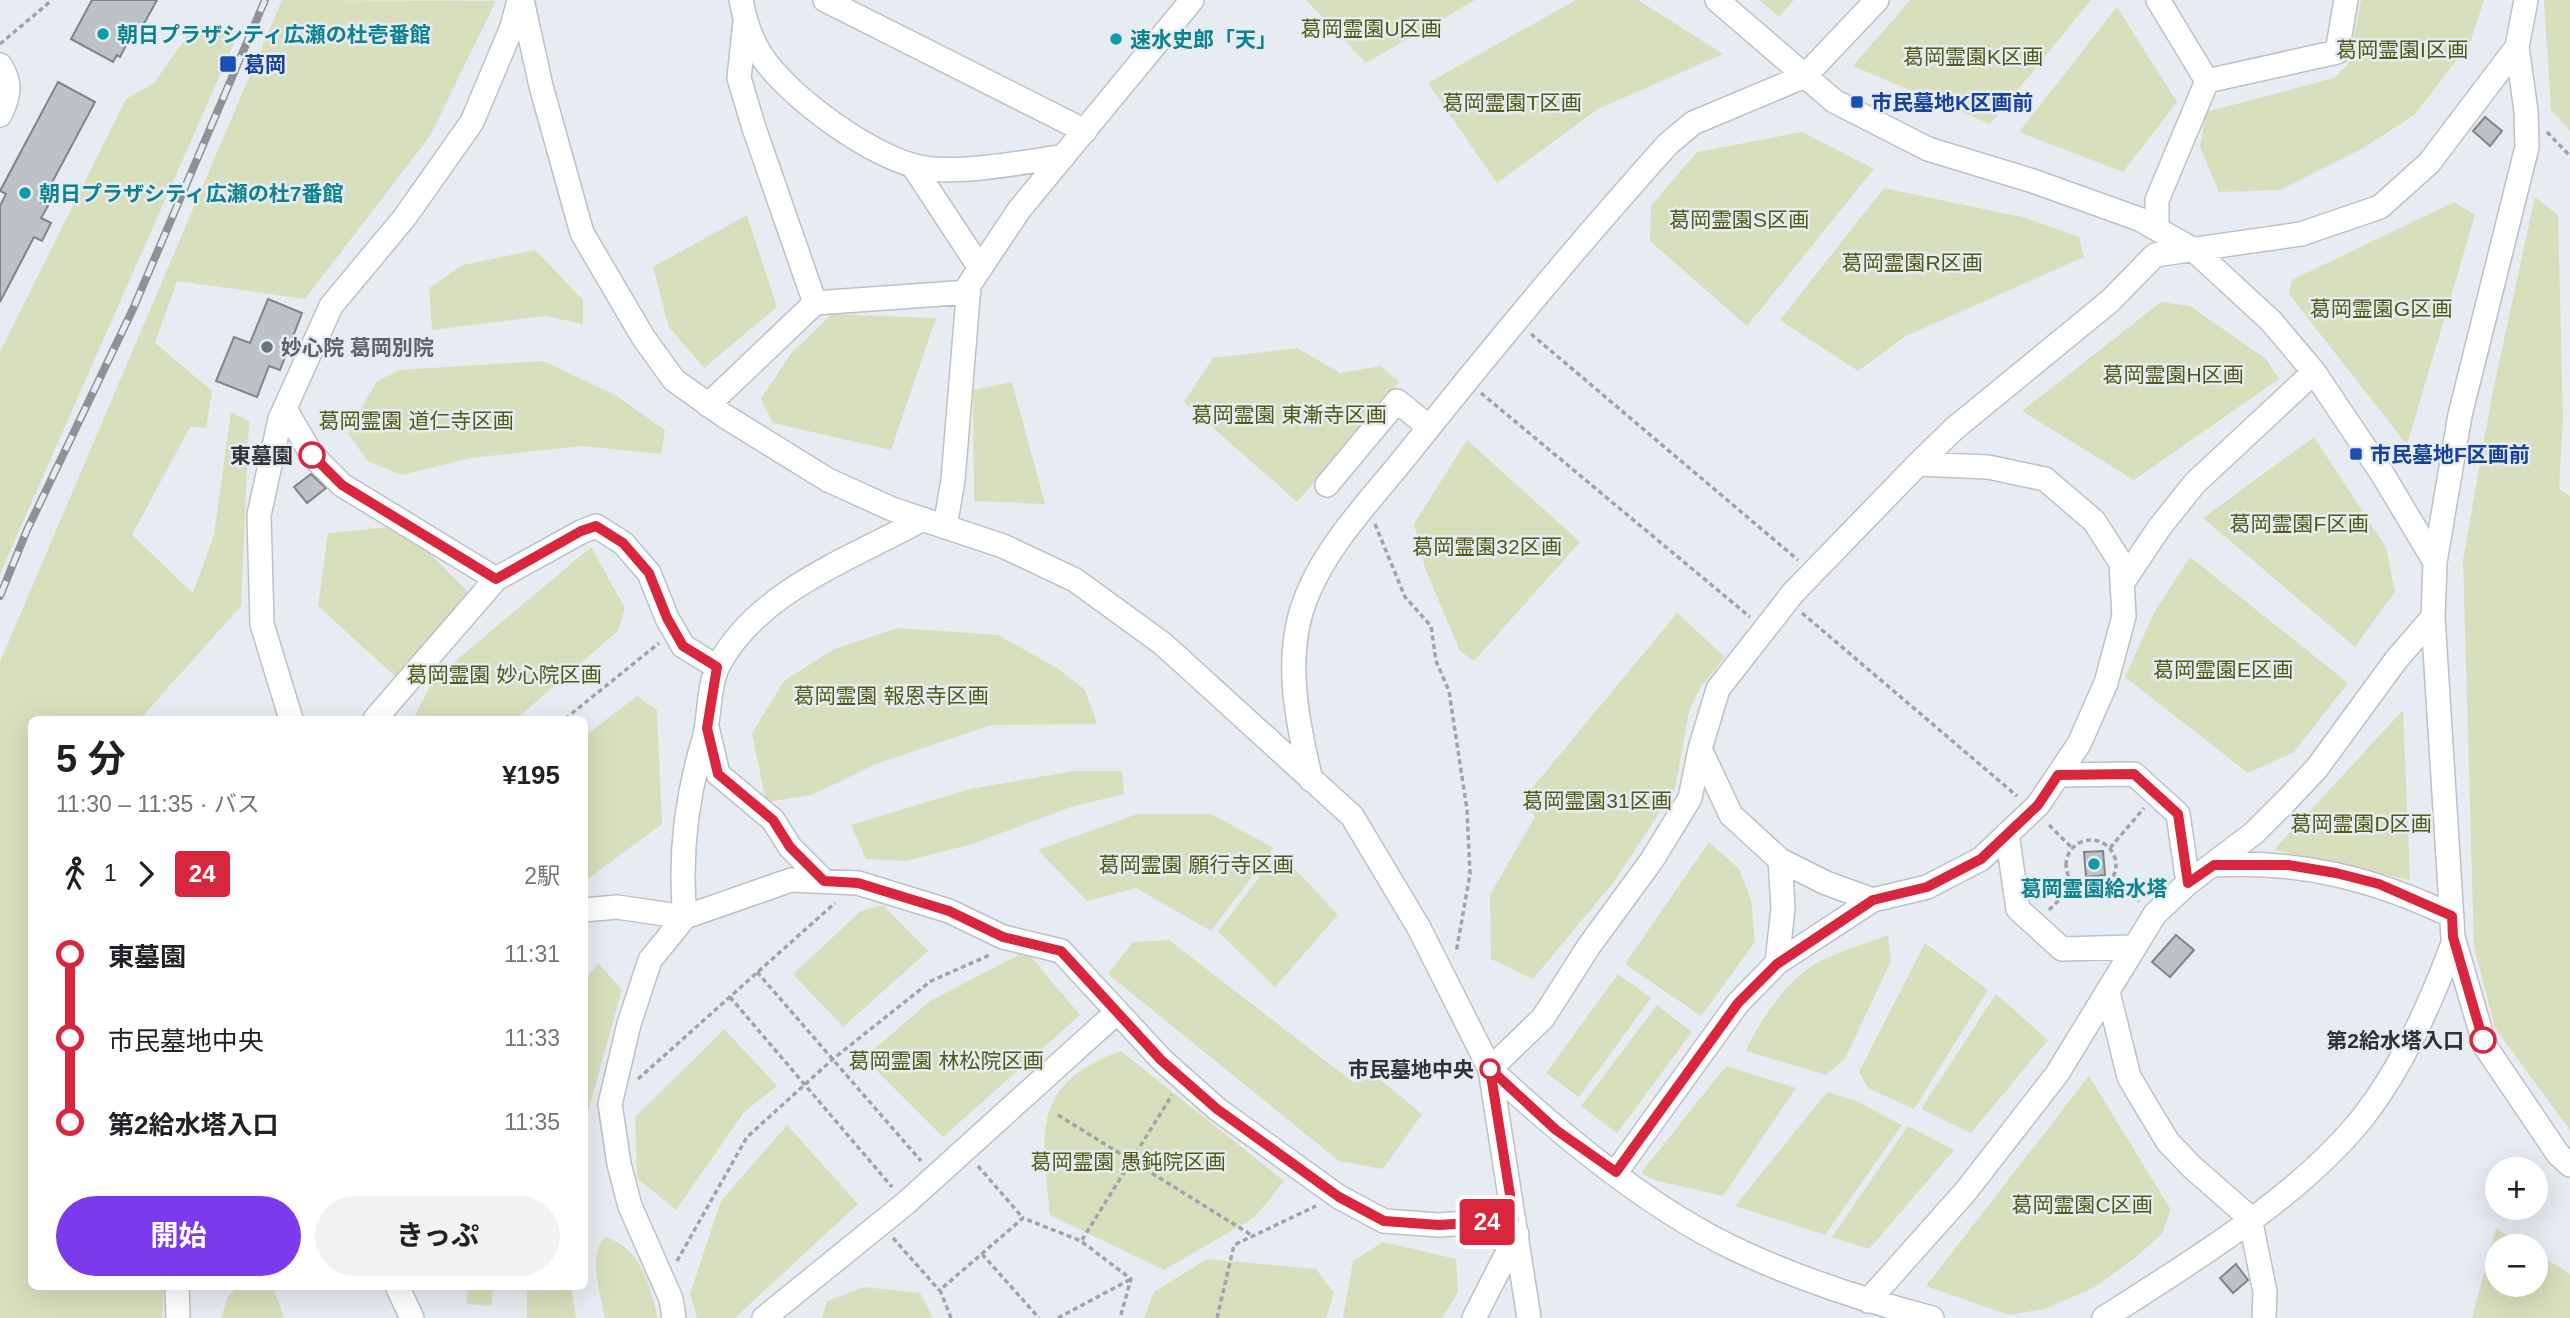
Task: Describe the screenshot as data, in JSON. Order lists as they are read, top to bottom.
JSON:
{
  "parks": [
    "葛岡霊園U区画",
    "葛岡霊園I区画",
    "葛岡霊園K区画",
    "葛岡霊園T区画",
    "葛岡霊園S区画",
    "葛岡霊園R区画",
    "葛岡霊園G区画",
    "葛岡霊園H区画",
    "葛岡霊園 東漸寺区画",
    "葛岡霊園 道仁寺区画",
    "葛岡霊園F区画",
    "葛岡霊園32区画",
    "葛岡霊園E区画",
    "葛岡霊園 妙心院区画",
    "葛岡霊園 報恩寺区画",
    "葛岡霊園31区画",
    "葛岡霊園D区画",
    "葛岡霊園 願行寺区画",
    "葛岡霊園 林松院区画",
    "葛岡霊園 愚鈍院区画",
    "葛岡霊園C区画"
  ],
  "places": {
    "other": [
      "朝日プラザシティ広瀬の杜壱番館",
      "速水史郎「天」",
      "朝日プラザシティ広瀬の杜7番館",
      "妙心院 葛岡別院",
      "東墓園",
      "葛岡霊園給水塔",
      "第2給水塔入口",
      "市民墓地中央"
    ],
    "transit": ["葛岡", "市民墓地K区画前", "市民墓地F区画前"]
  },
  "lines": ["bus line 24"],
  "page": {
    "on_map": "24",
    "heading": ["5 分", "11:30 – 11:35 · バス", "¥195"],
    "legs": ["1", "24", "2駅"],
    "list": [
      {
        "name": "東墓園",
        "value": "11:31"
      },
      {
        "name": "市民墓地中央",
        "value": "11:33"
      },
      {
        "name": "第2給水塔入口",
        "value": "11:35"
      }
    ],
    "map_buttons": ["+", "−"],
    "buttons": ["開始", "きっぷ"]
  }
}
